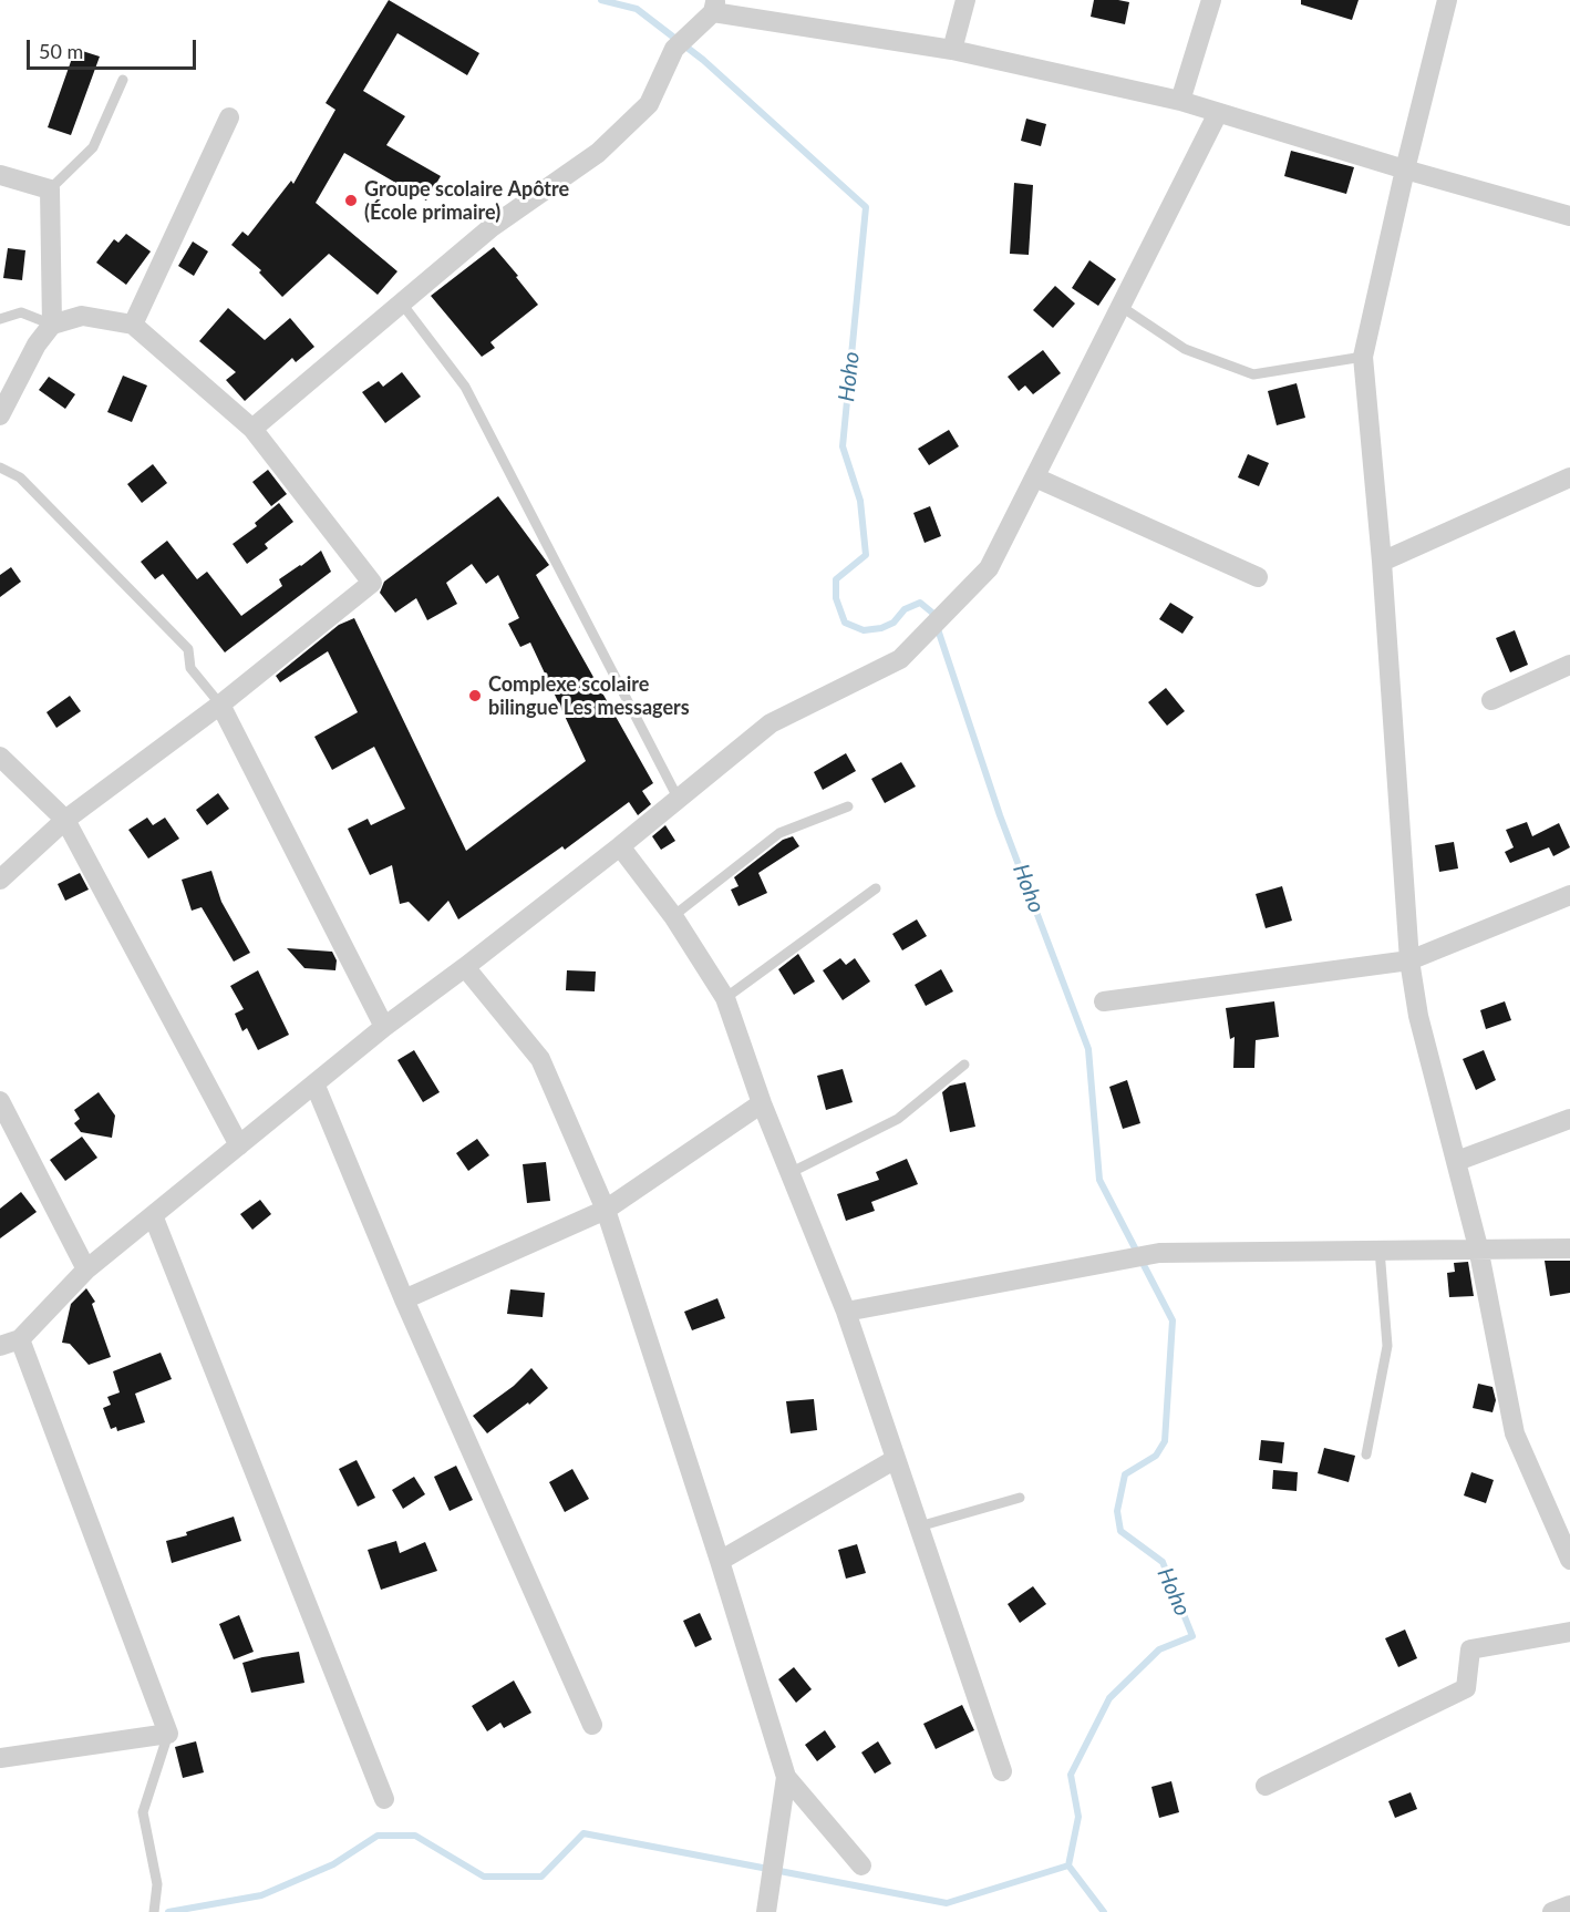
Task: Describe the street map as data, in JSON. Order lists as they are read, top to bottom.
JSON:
{
  "water": ["Hoho"],
  "places": ["Groupe scolaire Apôtre (École primaire)", "Complexe scolaire bilingue Les messagers"],
  "scale_bar": "50 m"
}
